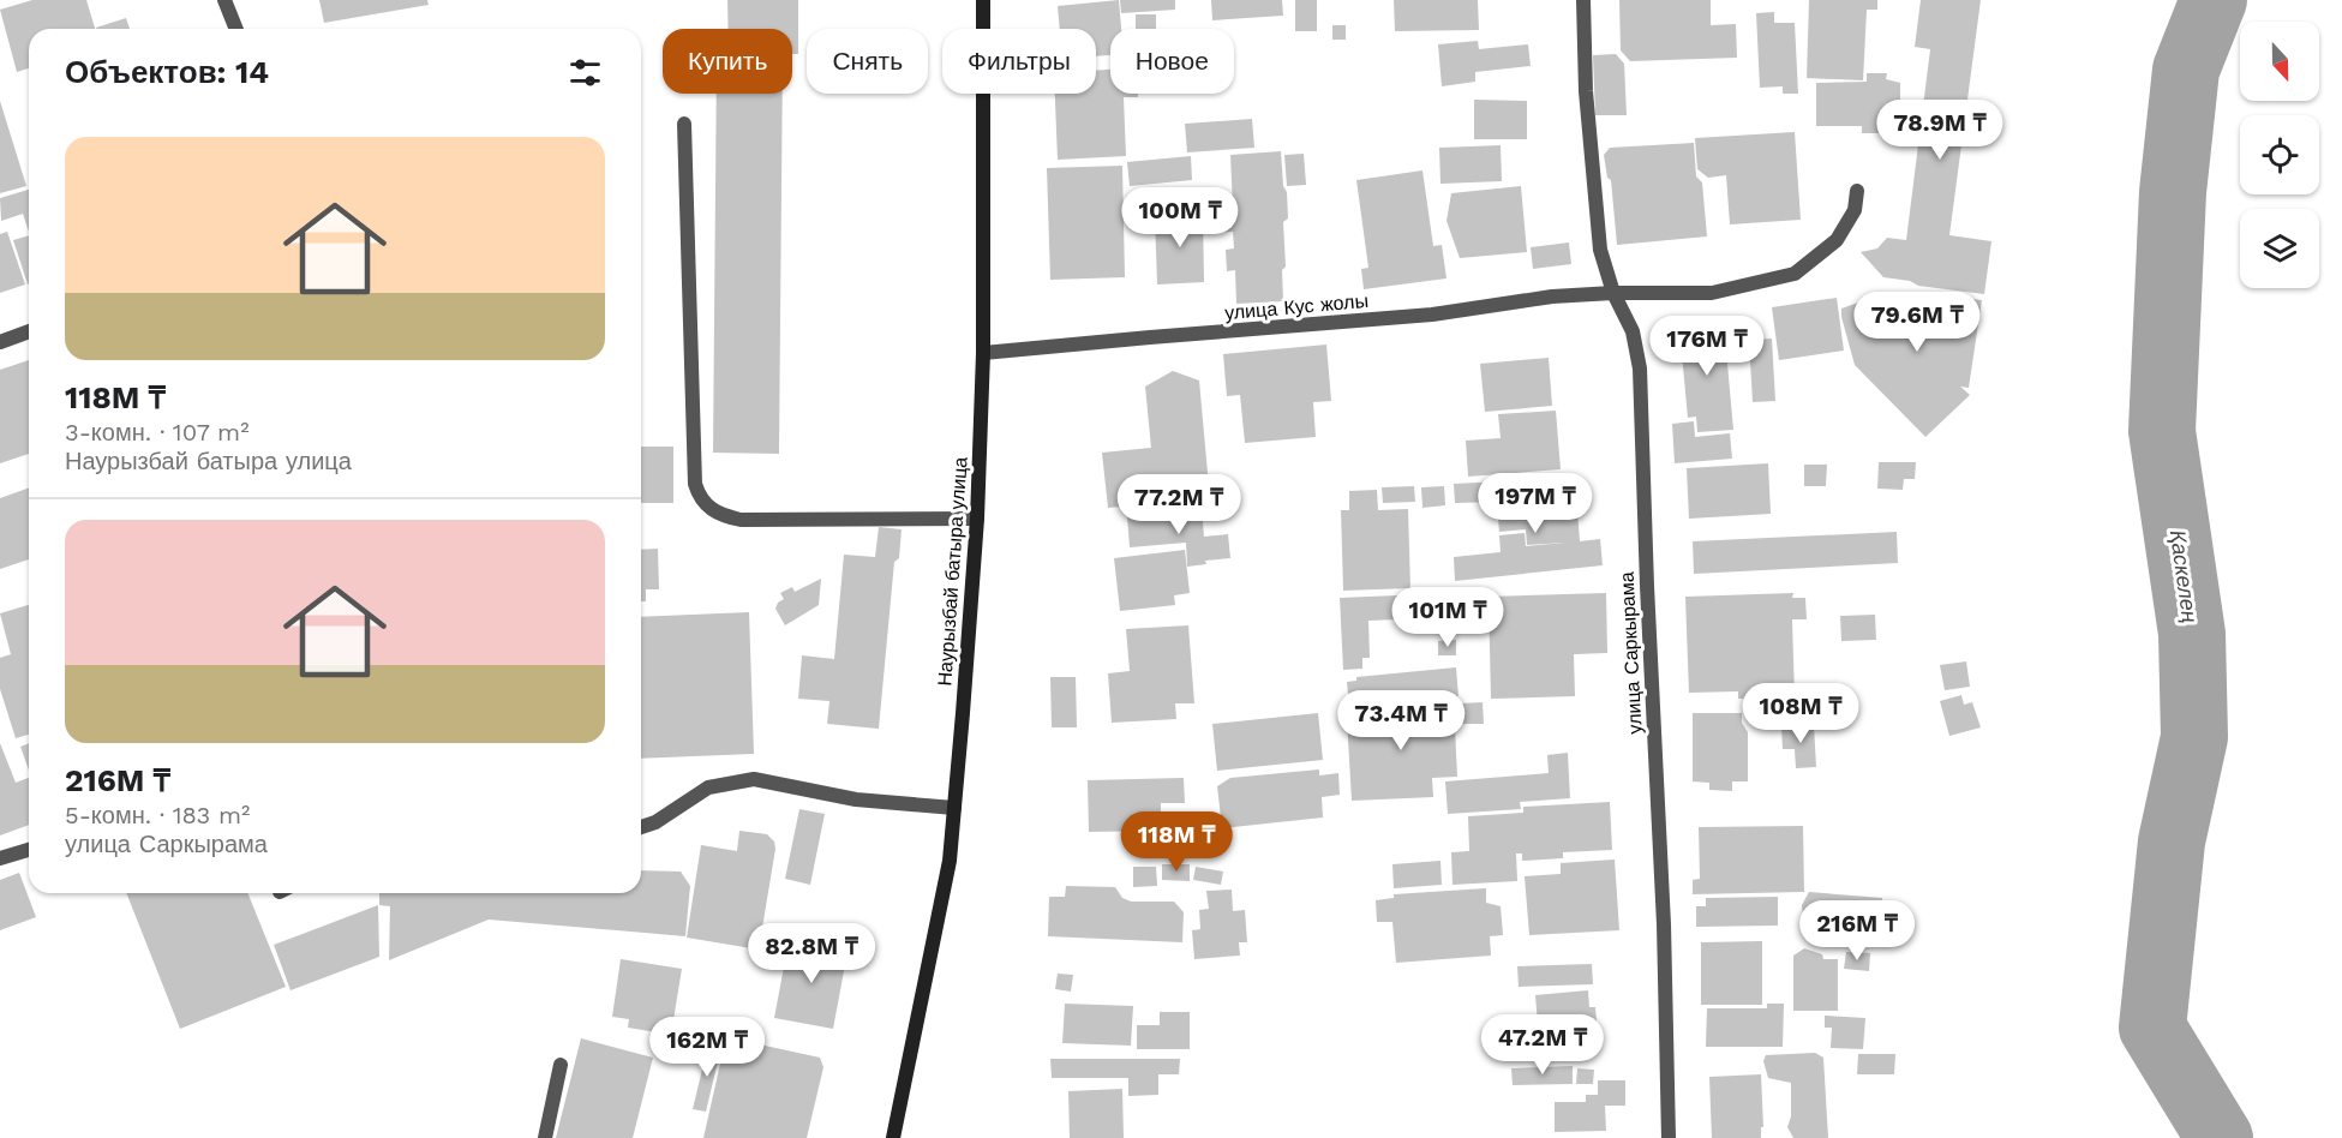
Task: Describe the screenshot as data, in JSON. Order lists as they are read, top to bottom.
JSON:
{
  "streets": {
    "main road": ["Наурызбай батыра улица"],
    "street": ["улица Кус жолы", "улица Саркырама"]
  },
  "crossings": [
    ["улица Кус жолы", "Наурызбай батыра улица"],
    ["улица Кус жолы", "улица Саркырама"]
  ],
  "water": ["Қаскелең"],
  "north": "bottom",
  "page": {
    "chip": [
      "Купить",
      "Снять",
      "Фильтры",
      "Новое"
    ],
    "heading": "Объектов: 14",
    "price": [
      "78.9M ₸",
      "100M ₸",
      "79.6M ₸",
      "176M ₸",
      "197M ₸",
      "77.2M ₸",
      "101M ₸",
      "108M ₸",
      "73.4M ₸",
      "118M ₸",
      "216M ₸",
      "82.8M ₸",
      "47.2M ₸",
      "162M ₸"
    ],
    "list": [
      {
        "name": "118M ₸",
        "note": "3-комн. · 107 m² · Наурызбай батыра улица"
      },
      {
        "name": "216M ₸",
        "note": "5-комн. · 183 m² · улица Саркырама"
      }
    ]
  }
}
